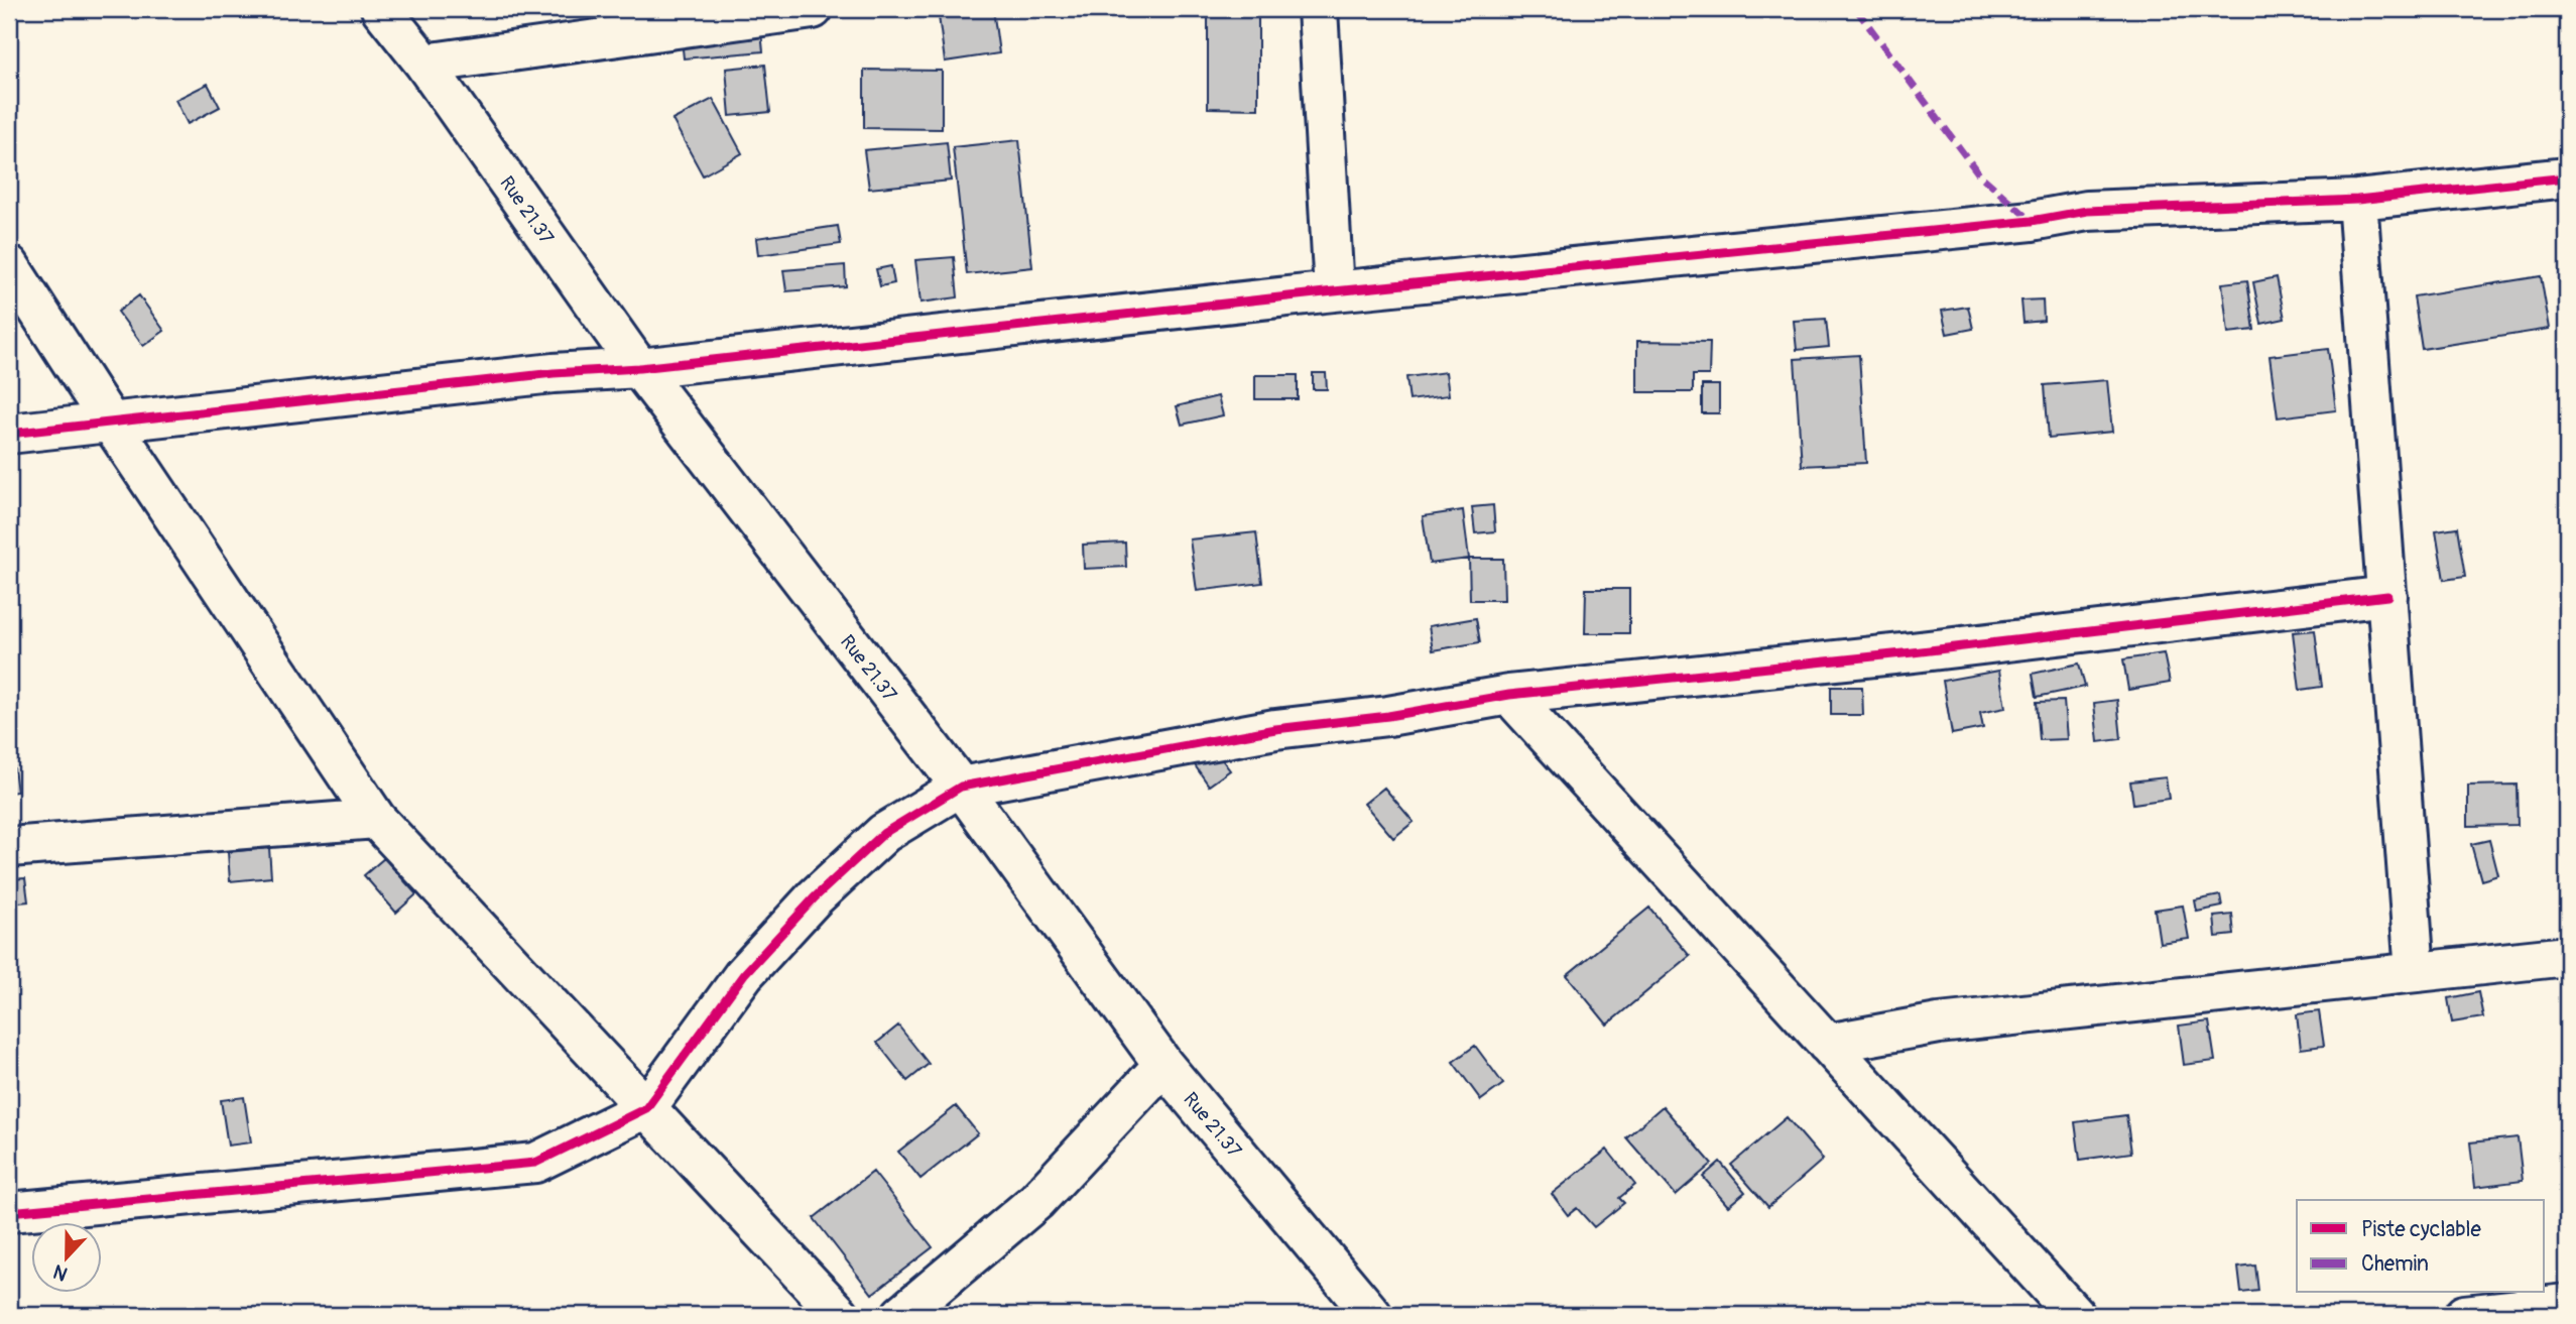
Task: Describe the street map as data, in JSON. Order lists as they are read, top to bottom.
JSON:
{
  "streets": {
    "street": ["Rue 21.37"]
  },
  "legend": ["Piste cyclable", "Chemin"],
  "north": "bottom"
}
